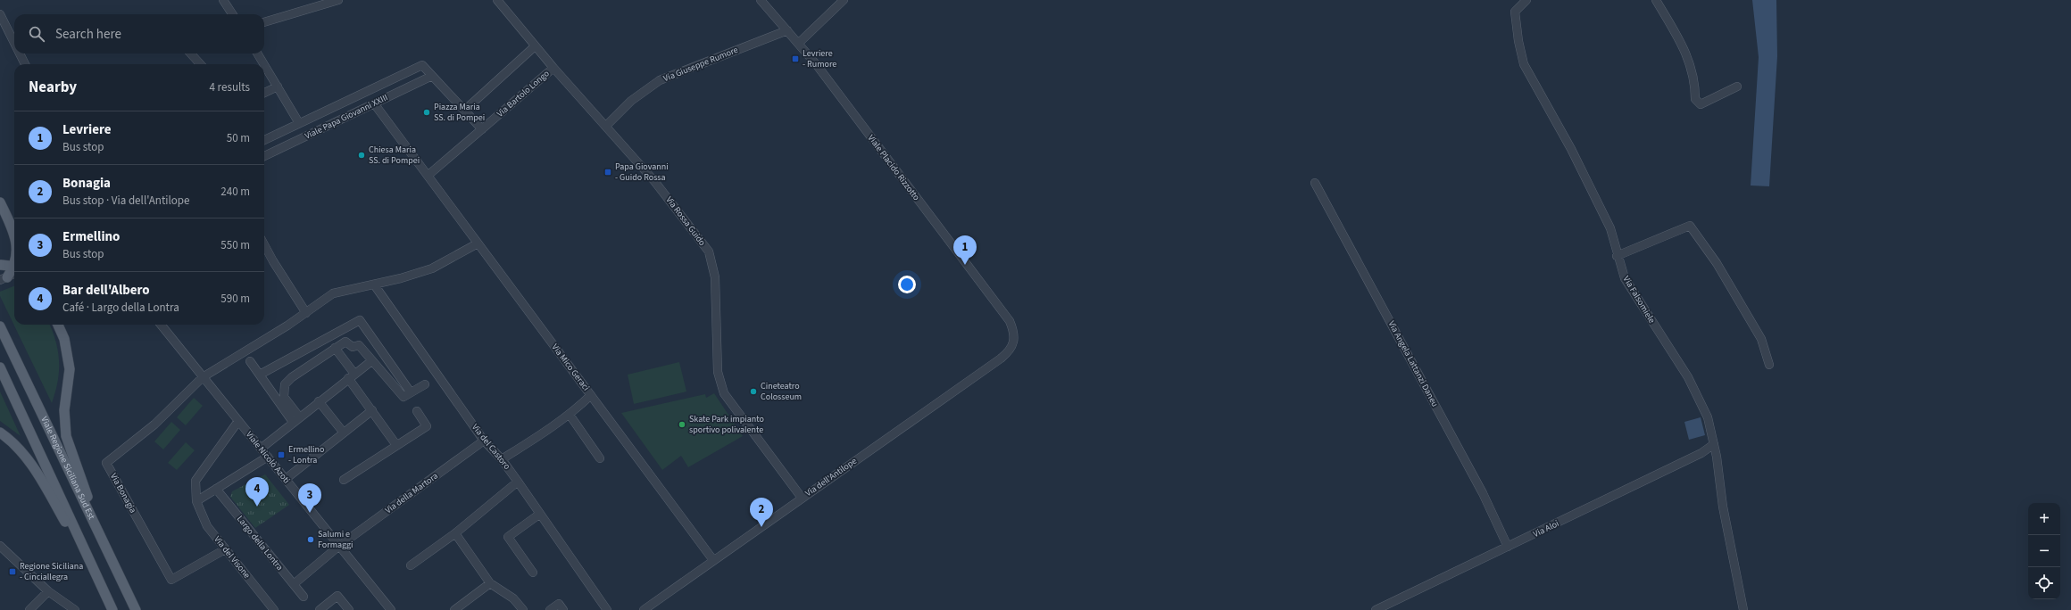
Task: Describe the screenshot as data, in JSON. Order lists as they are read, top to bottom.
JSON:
{
  "streets": {
    "main road": ["Viale Regione Siciliana Sud Est"],
    "street": [
      "Via Giuseppe Rumore",
      "Via Bartolo Longo",
      "Viale Papa Giovanni XXIII",
      "Viale Placido Rizzotto",
      "Via Rossa Guido",
      "Via Falsomiele",
      "Via Angela Lattanzi Daneu",
      "Via Mico Geraci",
      "Via del Castoro",
      "Viale Nicolò Azoti",
      "Via dell'Antilope",
      "Via Bonagia",
      "Via della Martora",
      "Via Aloi",
      "Largo della Lontra",
      "Via del Visone"
    ]
  },
  "crossings": [
    ["Via Giuseppe Rumore", "Viale Placido Rizzotto"],
    ["Via Giuseppe Rumore", "Via Rossa Guido"],
    ["Via Bartolo Longo", "Via Rossa Guido"],
    ["Via Bartolo Longo", "Via Mico Geraci"],
    ["Viale Papa Giovanni XXIII", "Via Mico Geraci"],
    ["Viale Placido Rizzotto", "Via dell'Antilope"],
    ["Via Rossa Guido", "Via dell'Antilope"],
    ["Via Falsomiele", "Via Aloi"],
    ["Via Angela Lattanzi Daneu", "Via Aloi"],
    ["Via Mico Geraci", "Via dell'Antilope"],
    ["Via del Castoro", "Via della Martora"],
    ["Viale Nicolò Azoti", "Via Bonagia"],
    ["Viale Nicolò Azoti", "Via della Martora"],
    ["Viale Nicolò Azoti", "Via del Visone"],
    ["Via Bonagia", "Via del Visone"],
    ["Via della Martora", "Largo della Lontra"]
  ],
  "places": {
    "transit": [
      "Levriere - Rumore",
      "Papa Giovanni - Guido Rossa",
      "Ermellino - Lontra",
      "Regione Siciliana - Cinciallegra"
    ],
    "other": [
      "Piazza Maria SS. di Pompei",
      "Chiesa Maria SS. di Pompei",
      "Cineteatro Colosseum",
      "Skate Park impianto sportivo polivalente",
      "Salumi e Formaggi"
    ]
  },
  "page": {
    "search": "Search here",
    "heading": ["Nearby", "4 results"],
    "list": [
      {
        "mark": "1",
        "name": "Levriere",
        "note": "Bus stop",
        "value": "50 m"
      },
      {
        "mark": "2",
        "name": "Bonagia",
        "note": "Bus stop · Via dell'Antilope",
        "value": "240 m"
      },
      {
        "mark": "3",
        "name": "Ermellino",
        "note": "Bus stop",
        "value": "550 m"
      },
      {
        "mark": "4",
        "name": "Bar dell'Albero",
        "note": "Café · Largo della Lontra",
        "value": "590 m"
      }
    ],
    "pins": [
      "1",
      "4",
      "3",
      "2"
    ],
    "map_buttons": ["+", "−"]
  }
}
